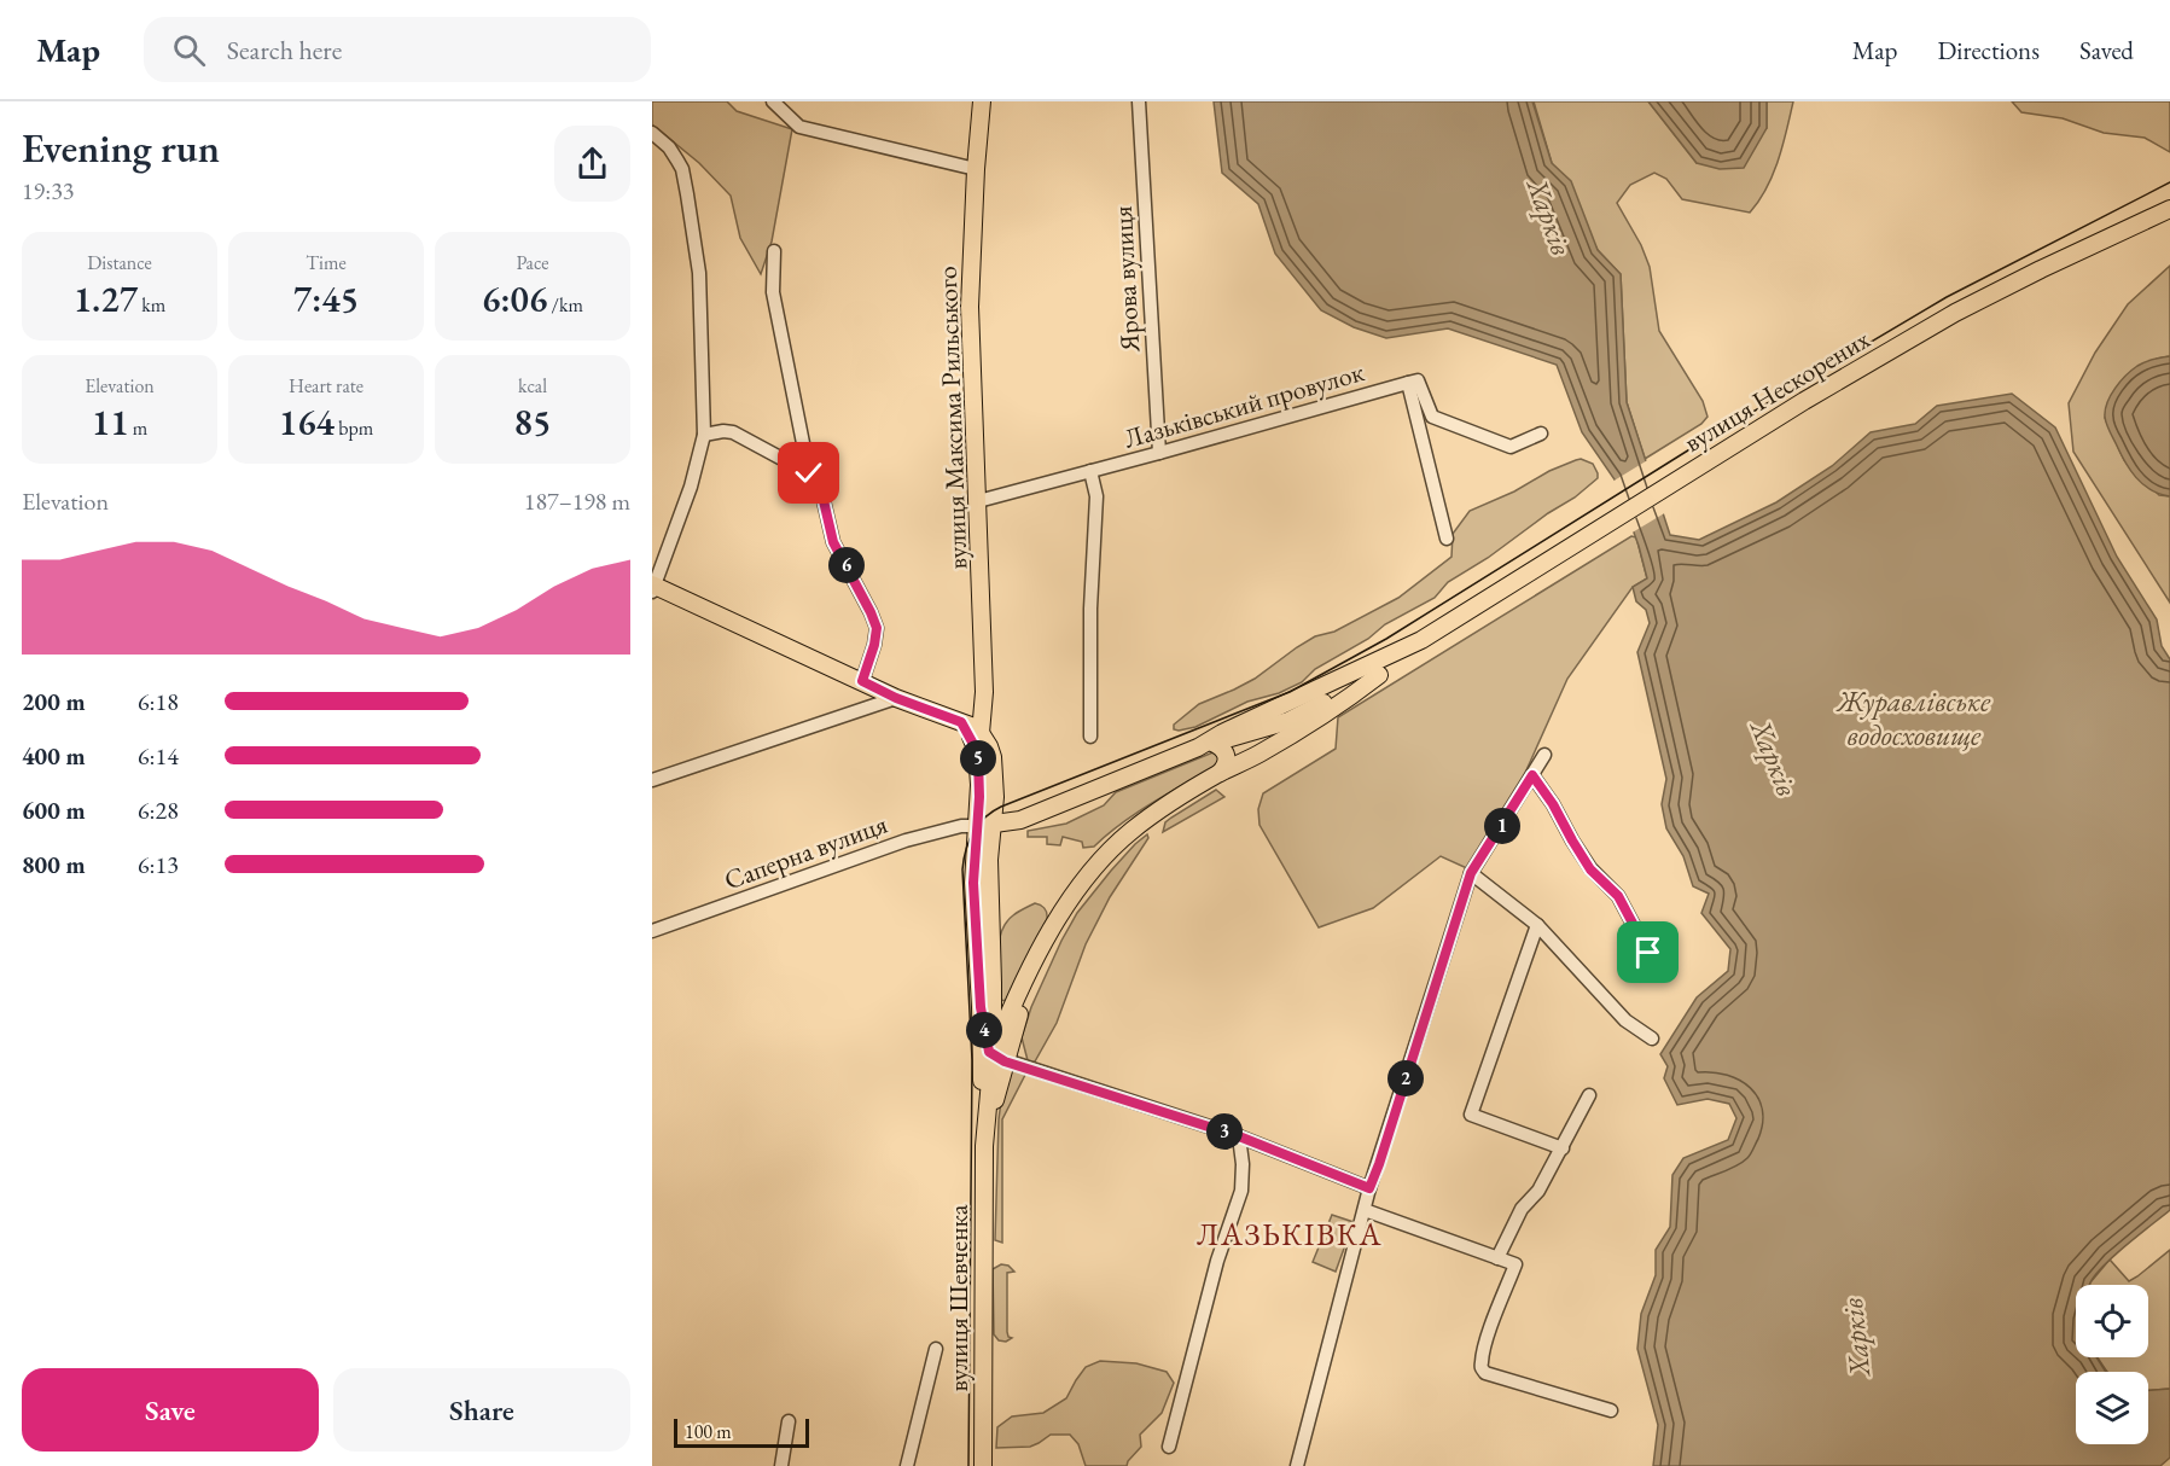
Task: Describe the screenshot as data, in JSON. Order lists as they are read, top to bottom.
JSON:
{
  "streets": {
    "main road": ["вулиця Нескорених", "вулиця Максима Рильського", "вулиця Шевченка"],
    "street": ["Ярова вулиця", "Лазьківський провулок", "Саперна вулиця"]
  },
  "crossings": [
    ["Ярова вулиця", "Лазьківський провулок"],
    ["вулиця Нескорених", "вулиця Максима Рильського"],
    ["вулиця Нескорених", "Саперна вулиця"],
    ["вулиця Нескорених", "вулиця Шевченка"],
    ["Лазьківський провулок", "вулиця Максима Рильського"],
    ["вулиця Максима Рильського", "Саперна вулиця"],
    ["вулиця Максима Рильського", "вулиця Шевченка"],
    ["Саперна вулиця", "вулиця Шевченка"]
  ],
  "districts": ["ЛАЗЬКІВКА"],
  "water": ["Харків", "Журавлівське водосховище"],
  "scale_bar": "100 m",
  "page": {
    "header": "Map",
    "search": "Search here",
    "nav": ["Map", "Directions", "Saved"],
    "heading": ["Evening run", "19:33"],
    "stats": [
      ["Distance", "1.27 km"],
      ["Time", "7:45"],
      ["Pace", "6:06 /km"],
      ["Elevation", "11 m"],
      ["Heart rate", "164 bpm"],
      ["kcal", "85"]
    ],
    "chart": ["Elevation", "187–198 m"],
    "pins": [
      "6",
      "5",
      "1",
      "4",
      "2",
      "3"
    ],
    "list": [
      {
        "name": "200 m",
        "note": "6:18"
      },
      {
        "name": "400 m",
        "note": "6:14"
      },
      {
        "name": "600 m",
        "note": "6:28"
      },
      {
        "name": "800 m",
        "note": "6:13"
      }
    ],
    "buttons": ["Save", "Share"],
    "scale": "100 m"
  }
}
